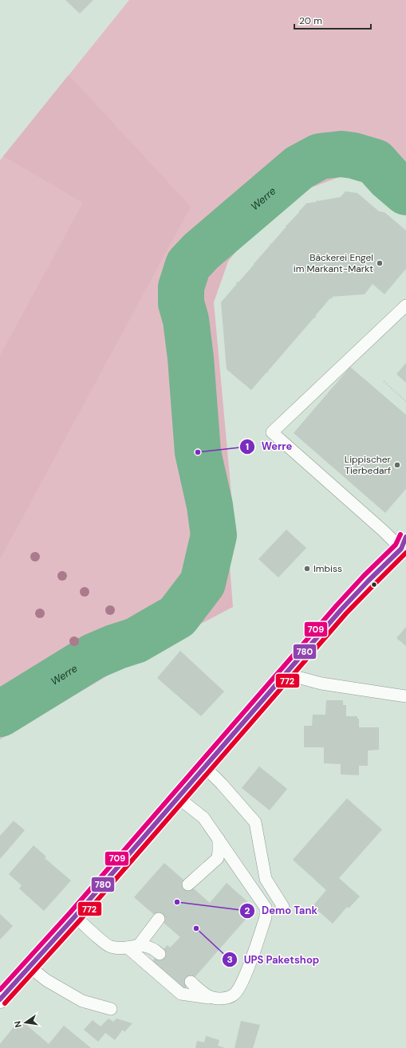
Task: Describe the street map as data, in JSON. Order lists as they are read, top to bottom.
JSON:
{
  "water": ["Werre"],
  "places": [
    "Bäckerei Engel im Markant-Markt",
    "Werre",
    "Lippischer Tierbedarf",
    "Imbiss",
    "Demo Tank",
    "UPS Paketshop"
  ],
  "lines": ["transit line 709", "transit line 780", "transit line 772"],
  "scale_bar": "20 m",
  "north": "left"
}
